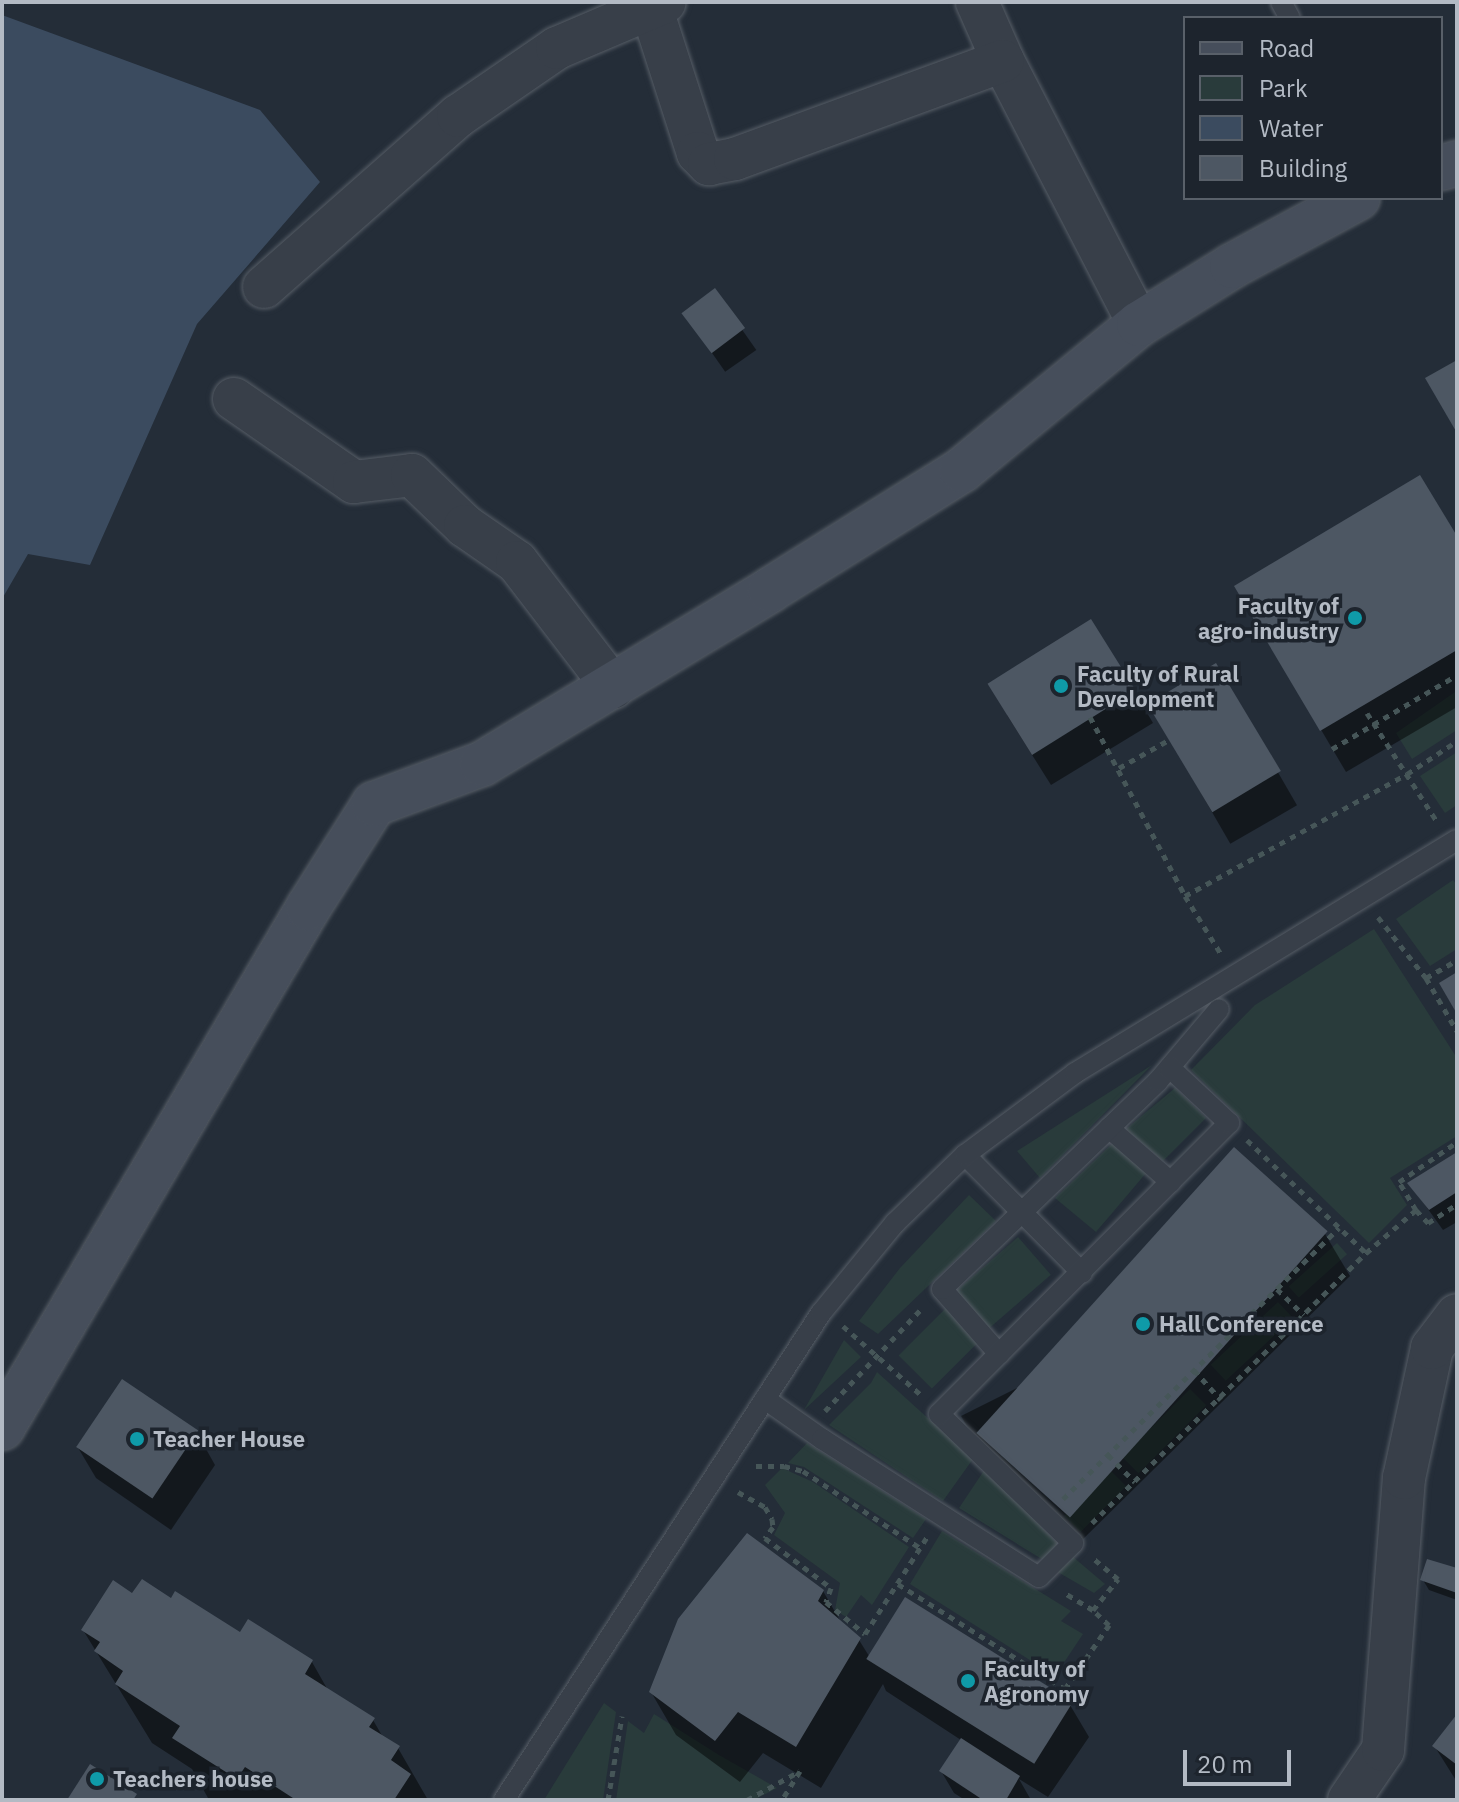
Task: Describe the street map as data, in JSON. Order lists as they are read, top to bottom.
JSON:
{
  "places": [
    "Faculty of agro-industry",
    "Faculty of Rural Development",
    "Hall Conference",
    "Teacher House",
    "Faculty of Agronomy",
    "Teachers house"
  ],
  "legend": [
    "Road",
    "Park",
    "Water",
    "Building"
  ],
  "scale_bar": "20 m"
}
